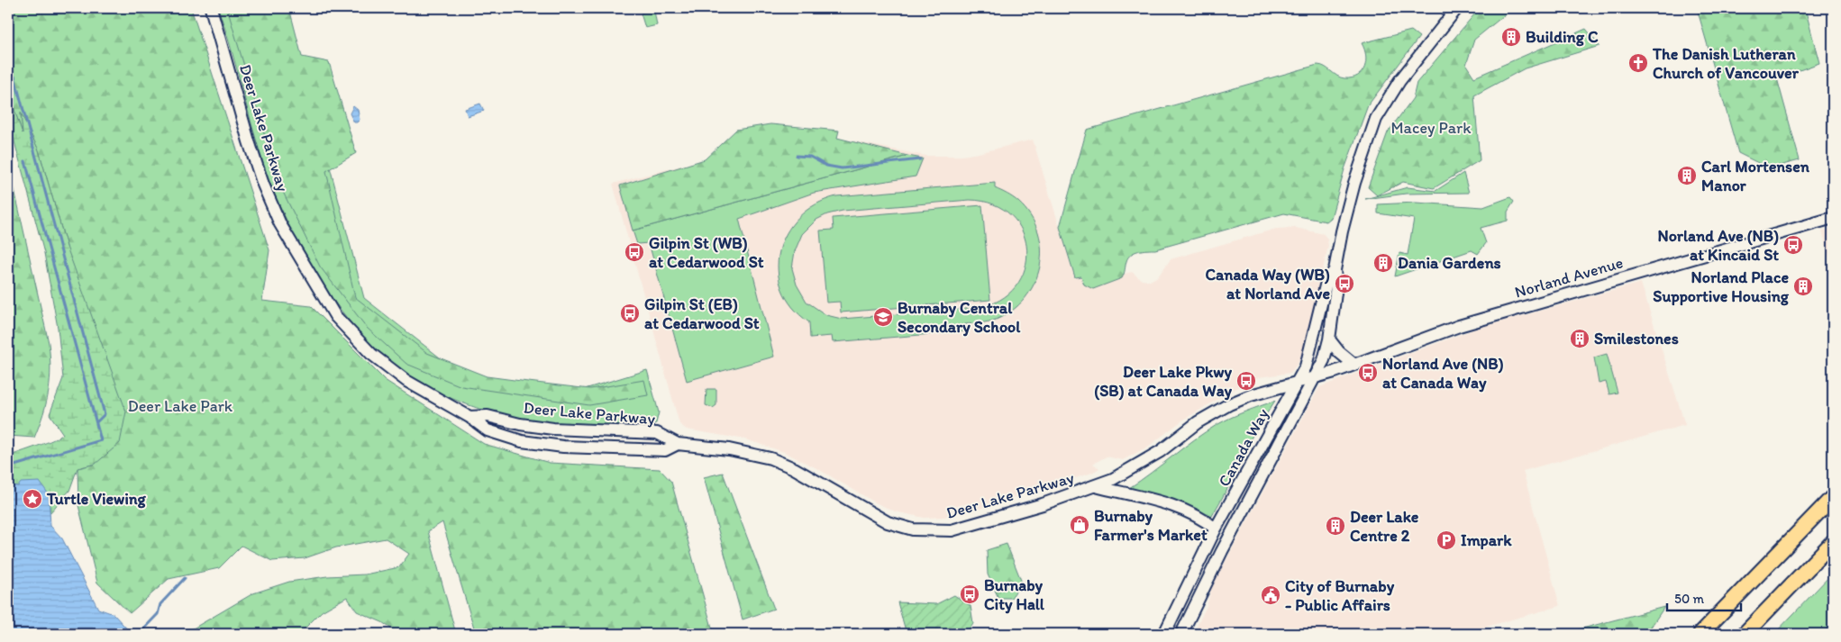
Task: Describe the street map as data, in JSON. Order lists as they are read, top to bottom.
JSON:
{
  "streets": {
    "main road": ["Deer Lake Parkway", "Norland Avenue", "Canada Way"]
  },
  "crossings": [
    ["Deer Lake Parkway", "Norland Avenue"],
    ["Deer Lake Parkway", "Canada Way"],
    ["Norland Avenue", "Canada Way"]
  ],
  "parks": ["Macey Park", "Deer Lake Park"],
  "places": {
    "building": [
      "Building C",
      "Carl Mortensen Manor",
      "Dania Gardens",
      "Norland Place Supportive Housing",
      "Smilestones",
      "Deer Lake Centre 2"
    ],
    "church": ["The Danish Lutheran Church of Vancouver"],
    "bus stop": [
      "Norland Ave (NB) at Kincaid St",
      "Gilpin St (WB) at Cedarwood St",
      "Canada Way (WB) at Norland Ave",
      "Gilpin St (EB) at Cedarwood St",
      "Norland Ave (NB) at Canada Way",
      "Deer Lake Pkwy (SB) at Canada Way",
      "Burnaby City Hall"
    ],
    "school or university": ["Burnaby Central Secondary School"],
    "place": ["Turtle Viewing"],
    "shop": ["Burnaby Farmer's Market"],
    "parking": ["Impark"],
    "public building": ["City of Burnaby - Public Affairs"]
  },
  "scale_bar": "50 m"
}
